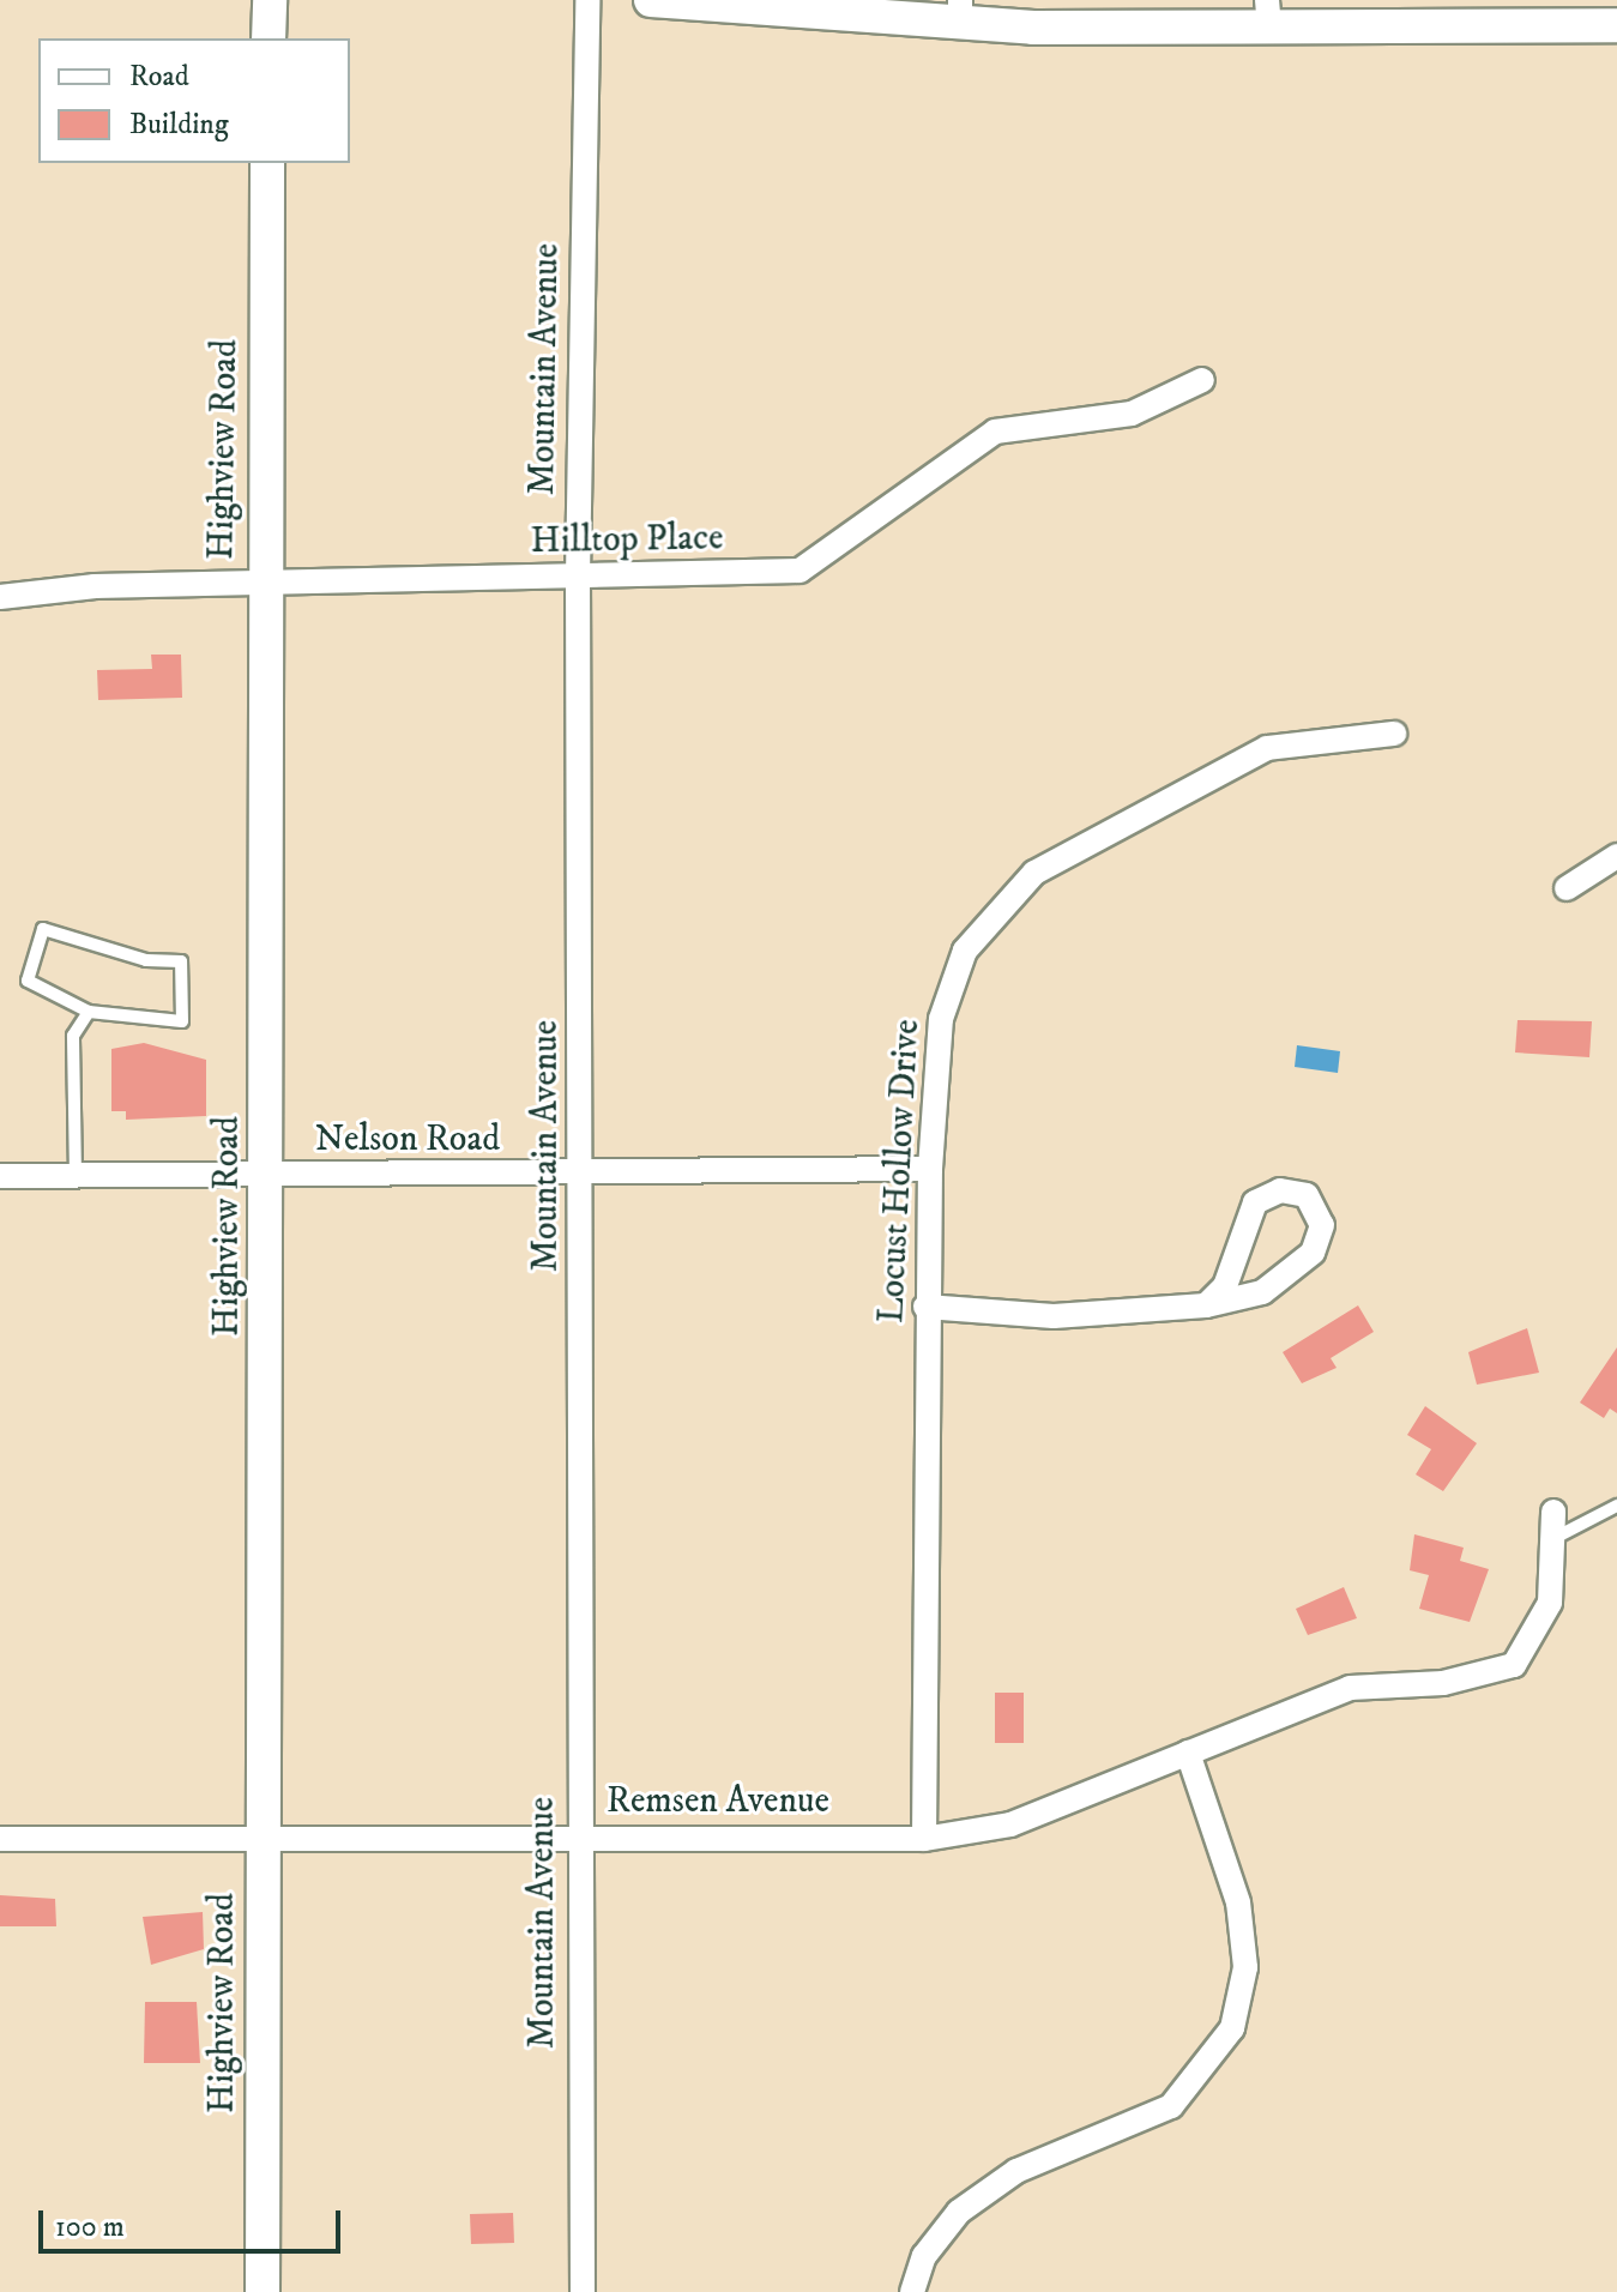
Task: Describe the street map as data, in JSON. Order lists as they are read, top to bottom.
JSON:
{
  "streets": {
    "street": [
      "Mountain Avenue",
      "Highview Road",
      "Hilltop Place",
      "Nelson Road",
      "Locust Hollow Drive",
      "Remsen Avenue"
    ]
  },
  "crossings": [
    ["Mountain Avenue", "Hilltop Place"],
    ["Mountain Avenue", "Nelson Road"],
    ["Mountain Avenue", "Remsen Avenue"],
    ["Highview Road", "Hilltop Place"],
    ["Highview Road", "Nelson Road"],
    ["Highview Road", "Remsen Avenue"],
    ["Nelson Road", "Locust Hollow Drive"],
    ["Locust Hollow Drive", "Remsen Avenue"]
  ],
  "legend": ["Road", "Building"],
  "scale_bar": "100 m"
}
